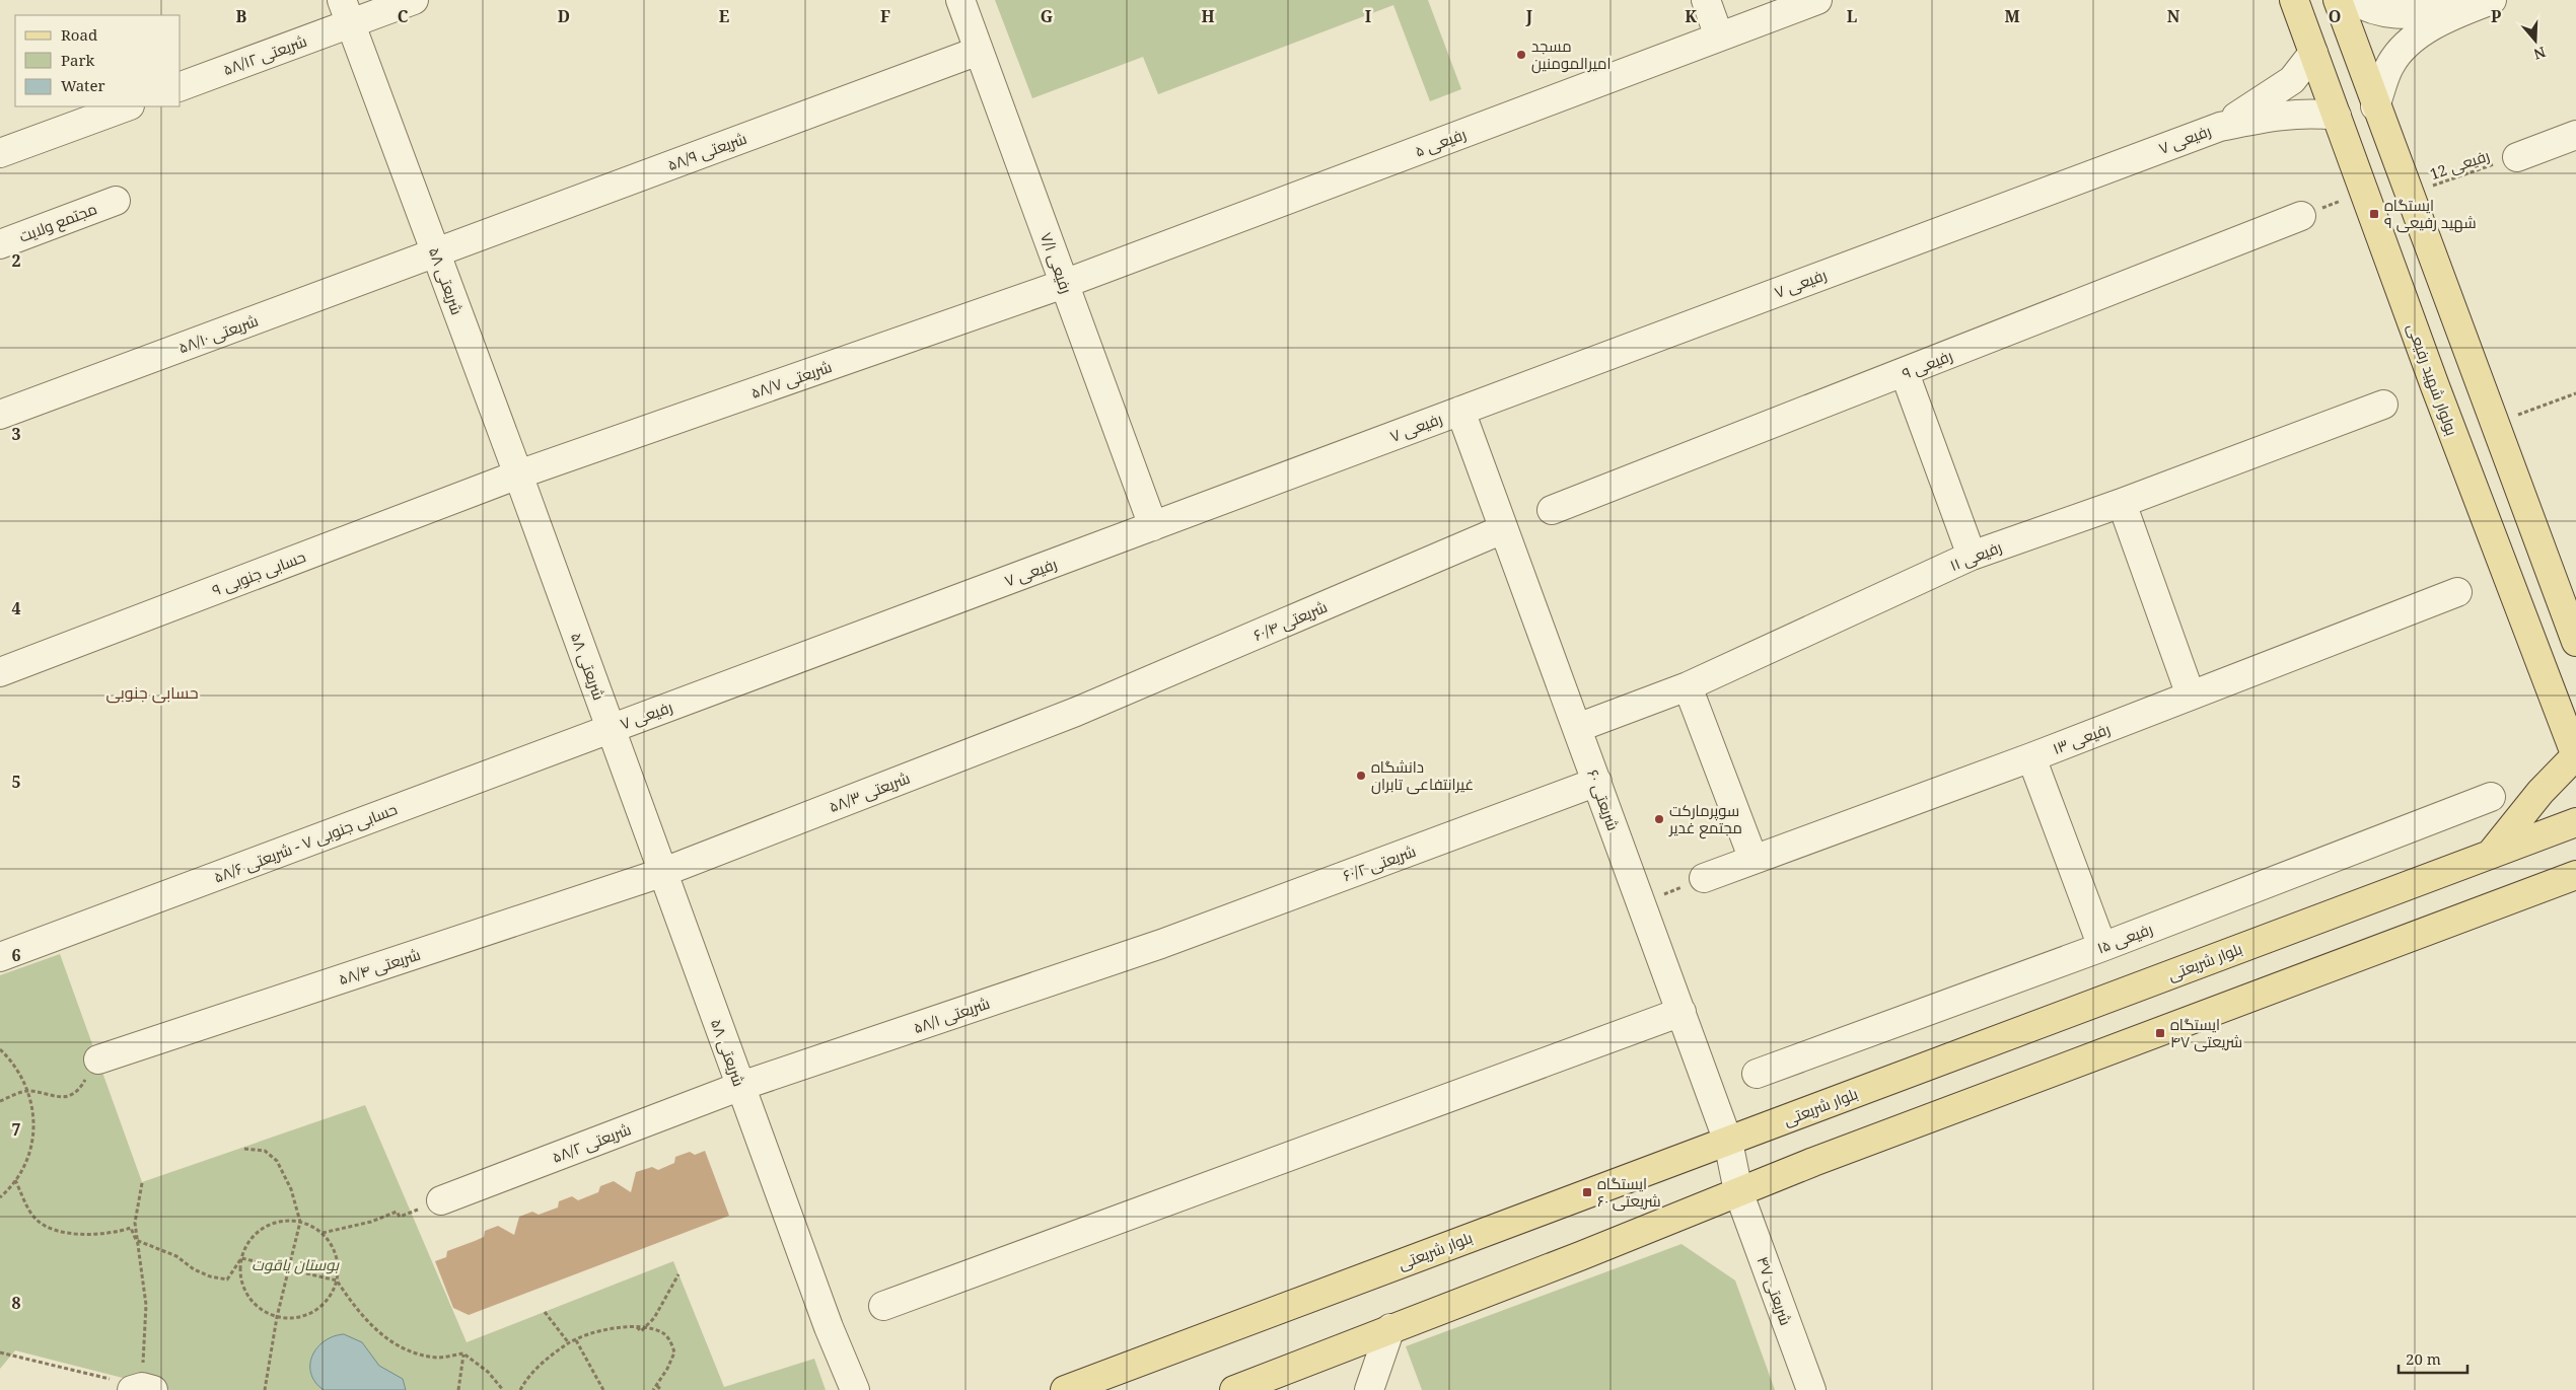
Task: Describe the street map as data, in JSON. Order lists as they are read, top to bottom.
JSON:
{
  "streets": {
    "main road": ["بولوار شهید رفیعی", "بلوار شریعتی"],
    "street": [
      "شریعتی ۵۸/۱۲",
      "رفیعی ۷",
      "رفیعی ۵",
      "شریعتی ۵۸/۹",
      "مجتمع ولایت",
      "رفیعی ۷/۱",
      "شریعتی ۵۸",
      "شریعتی ۵۸/۱۰",
      "رفیعی ۹",
      "شریعتی ۵۸/۷",
      "رفیعی ۱۱",
      "حسابی جنوبی ۹",
      "شریعتی ۶۰/۴",
      "رفیعی ۱۳",
      "شریعتی ۵۸/۳",
      "شریعتی ۶۰",
      "حسابی جنوبی ۷ - شریعتی ۵۸/۶",
      "شریعتی ۶۰/۲",
      "رفیعی ۱۵",
      "شریعتی ۵۸/۴",
      "شریعتی ۵۸/۱",
      "شریعتی ۵۸/۲",
      "شریعتی ۴۷"
    ],
    "path": ["رفیعی 12"]
  },
  "crossings": [
    ["شریعتی ۵۸/۱۲", "شریعتی ۵۸"],
    ["رفیعی ۷", "رفیعی ۷/۱"],
    ["رفیعی ۷", "شریعتی ۵۸"],
    ["رفیعی ۷", "شریعتی ۶۰"],
    ["رفیعی ۷", "حسابی جنوبی ۷ - شریعتی ۵۸/۶"],
    ["رفیعی ۵", "رفیعی ۷/۱"],
    ["رفیعی ۵", "شریعتی ۵۸/۷"],
    ["شریعتی ۵۸/۹", "رفیعی ۷/۱"],
    ["شریعتی ۵۸/۹", "شریعتی ۵۸"],
    ["شریعتی ۵۸/۹", "شریعتی ۵۸/۱۰"],
    ["رفیعی ۷/۱", "شریعتی ۵۸/۷"],
    ["شریعتی ۵۸", "شریعتی ۵۸/۱۰"],
    ["شریعتی ۵۸", "شریعتی ۵۸/۷"],
    ["شریعتی ۵۸", "حسابی جنوبی ۹"],
    ["شریعتی ۵۸", "شریعتی ۵۸/۳"],
    ["شریعتی ۵۸", "حسابی جنوبی ۷ - شریعتی ۵۸/۶"],
    ["شریعتی ۵۸", "شریعتی ۵۸/۴"],
    ["شریعتی ۵۸", "شریعتی ۵۸/۱"],
    ["شریعتی ۵۸", "شریعتی ۵۸/۲"],
    ["شریعتی ۵۸/۷", "حسابی جنوبی ۹"],
    ["رفیعی ۱۱", "شریعتی ۶۰"],
    ["شریعتی ۶۰/۴", "شریعتی ۵۸/۳"],
    ["شریعتی ۶۰/۴", "شریعتی ۶۰"],
    ["شریعتی ۵۸/۳", "شریعتی ۵۸/۴"],
    ["شریعتی ۶۰", "شریعتی ۶۰/۲"],
    ["شریعتی ۶۰", "بلوار شریعتی"],
    ["شریعتی ۶۰", "شریعتی ۴۷"],
    ["شریعتی ۶۰/۲", "شریعتی ۵۸/۱"],
    ["شریعتی ۵۸/۱", "شریعتی ۵۸/۲"]
  ],
  "districts": ["حسابی جنوبی"],
  "parks": ["بوستان یاقوت"],
  "places": {
    "other": ["مسجد امیرالمومنین", "دانشگاه غیرانتفاعی تابران", "سوپرمارکت مجتمع غدیر"],
    "transit": ["ایستگاه شهید رفیعی ۹", "ایستگاه شریعتی ۴۷", "ایستگاه شریعتی ۶۰"]
  },
  "legend": ["Road", "Park", "Water"],
  "scale_bar": "20 m",
  "north": "bottom",
  "grid": {
    "columns": [
      "B",
      "C",
      "D",
      "E",
      "F",
      "G",
      "H",
      "I",
      "J",
      "K",
      "L",
      "M",
      "N",
      "O",
      "P"
    ],
    "rows": [
      "2",
      "3",
      "4",
      "5",
      "6",
      "7",
      "8"
    ]
  }
}
